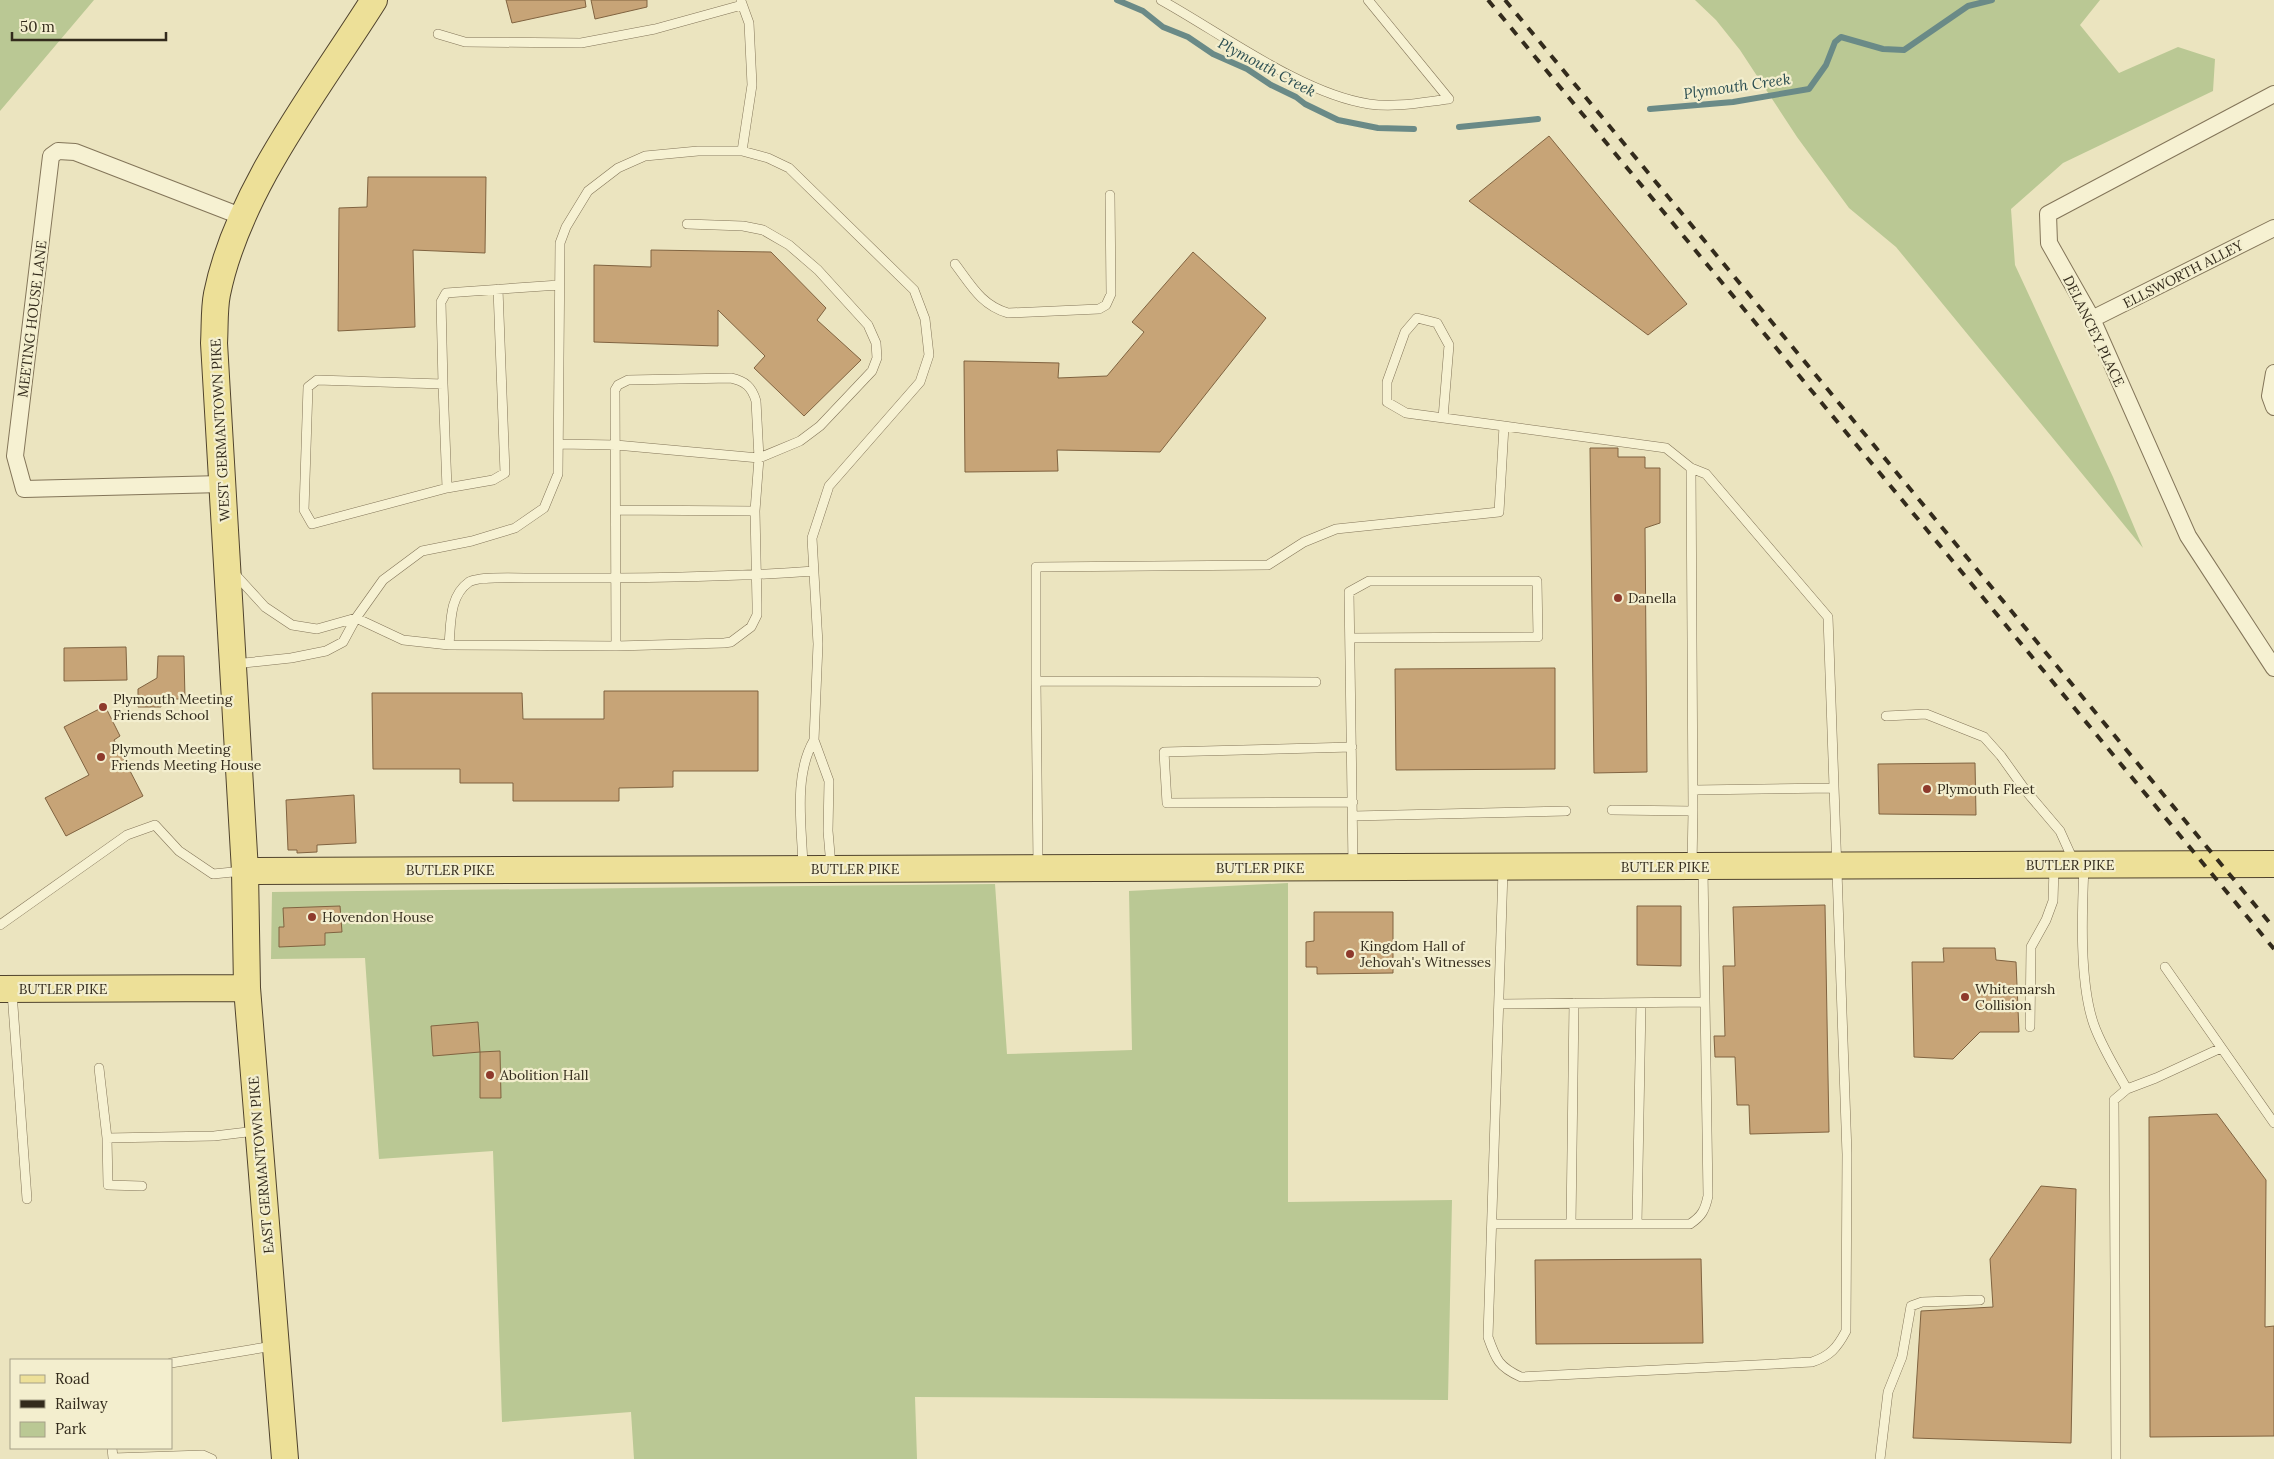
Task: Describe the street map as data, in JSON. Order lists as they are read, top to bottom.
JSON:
{
  "streets": {
    "main road": ["WEST GERMANTOWN PIKE", "BUTLER PIKE", "EAST GERMANTOWN PIKE"],
    "street": ["ELLSWORTH ALLEY", "MEETING HOUSE LANE", "DELANCEY PLACE"]
  },
  "crossings": [
    ["ELLSWORTH ALLEY", "DELANCEY PLACE"],
    ["MEETING HOUSE LANE", "WEST GERMANTOWN PIKE"],
    ["WEST GERMANTOWN PIKE", "BUTLER PIKE"],
    ["WEST GERMANTOWN PIKE", "EAST GERMANTOWN PIKE"],
    ["BUTLER PIKE", "EAST GERMANTOWN PIKE"]
  ],
  "water": ["Plymouth Creek"],
  "places": [
    "Danella",
    "Plymouth Meeting Friends School",
    "Plymouth Meeting Friends Meeting House",
    "Plymouth Fleet",
    "Hovendon House",
    "Kingdom Hall of Jehovah's Witnesses",
    "Whitemarsh Collision",
    "Abolition Hall"
  ],
  "legend": ["Road", "Railway", "Park"],
  "scale_bar": "50 m"
}
